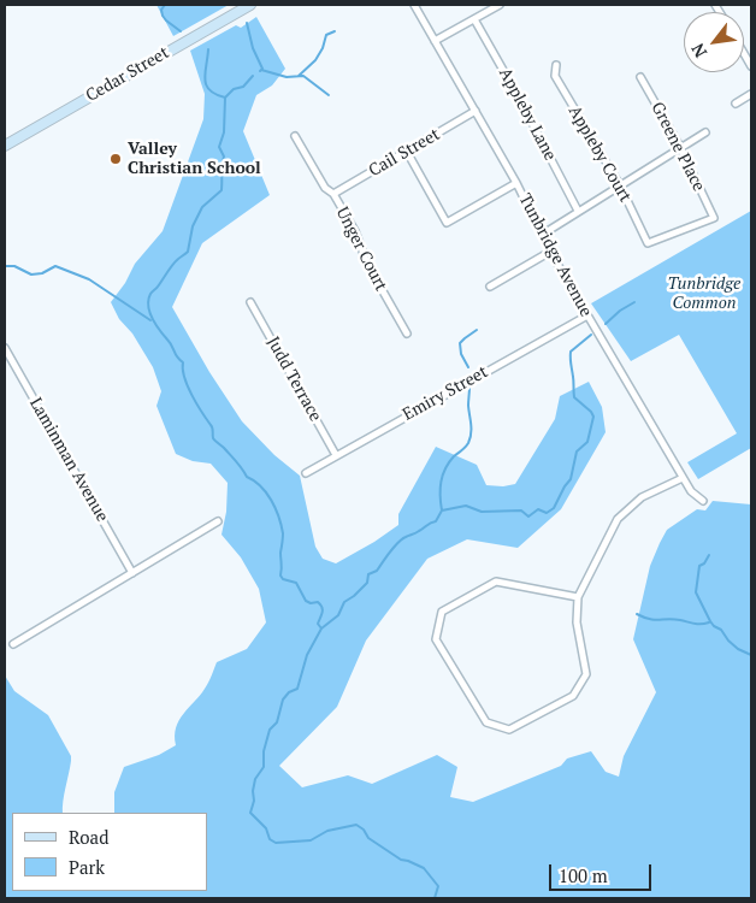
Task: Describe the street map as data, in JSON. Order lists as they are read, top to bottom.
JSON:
{
  "streets": {
    "main road": ["Cedar Street"],
    "street": [
      "Appleby Lane",
      "Greene Place",
      "Cail Street",
      "Appleby Court",
      "Unger Court",
      "Tunbridge Avenue",
      "Judd Terrace",
      "Emiry Street",
      "Laminman Avenue"
    ]
  },
  "crossings": [
    ["Greene Place", "Appleby Court"],
    ["Cail Street", "Unger Court"],
    ["Cail Street", "Tunbridge Avenue"],
    ["Tunbridge Avenue", "Emiry Street"],
    ["Judd Terrace", "Emiry Street"]
  ],
  "parks": ["Tunbridge Common"],
  "places": ["Valley Christian School"],
  "legend": ["Road", "Park"],
  "scale_bar": "100 m",
  "north": "bottom left"
}
